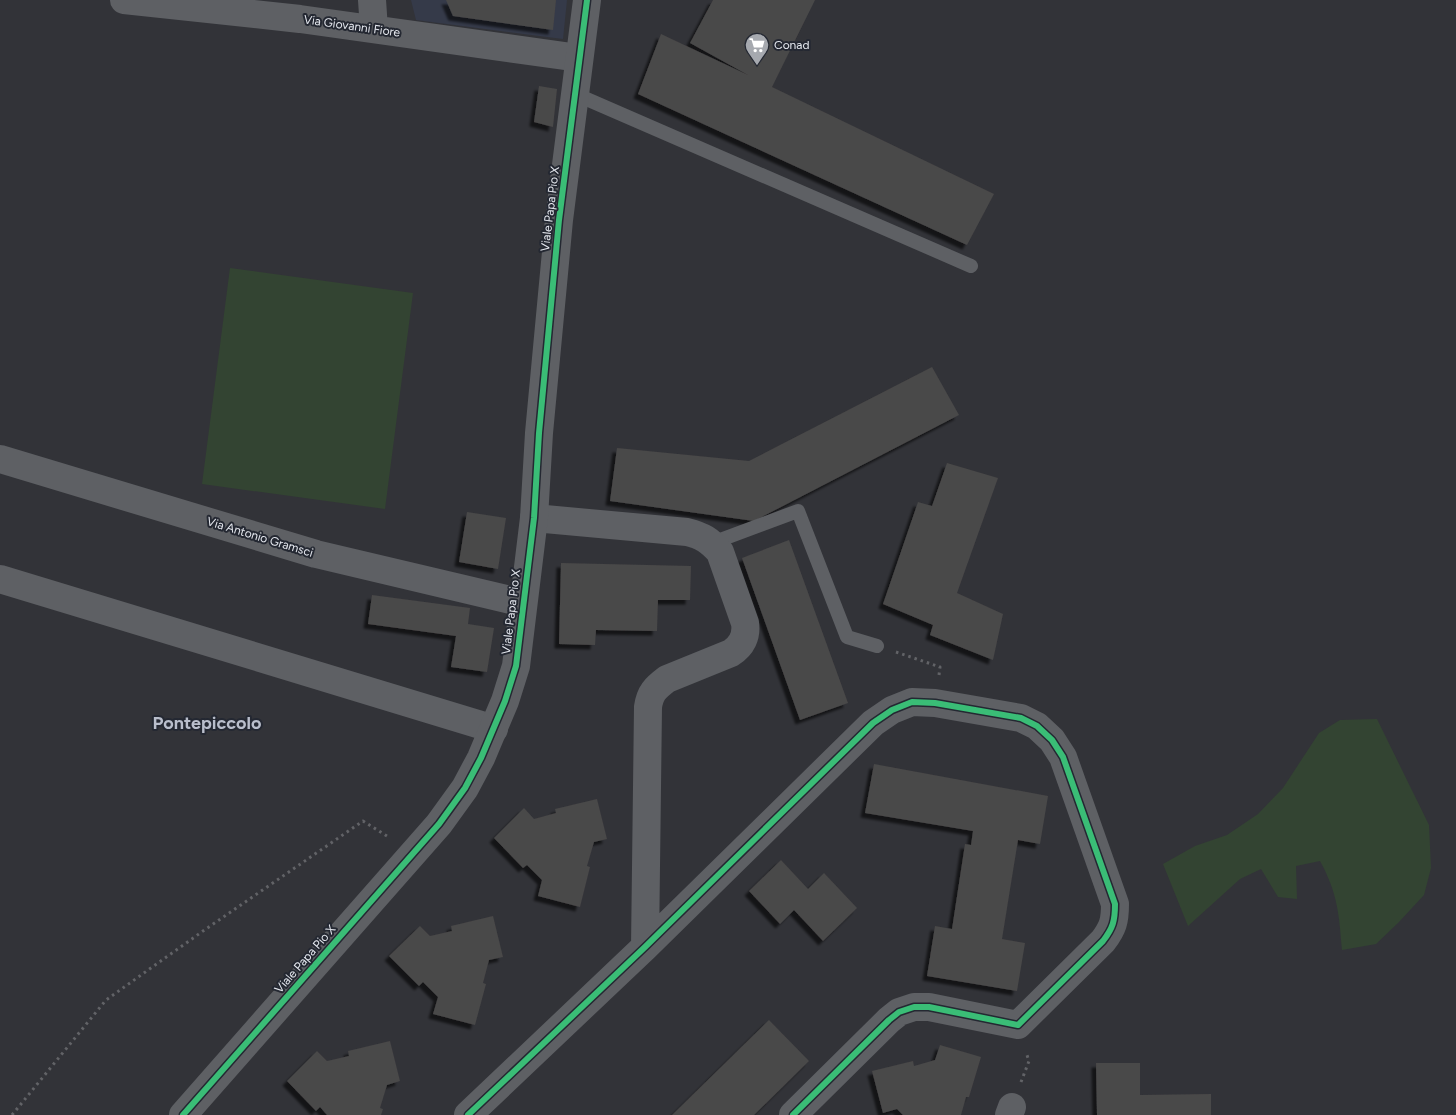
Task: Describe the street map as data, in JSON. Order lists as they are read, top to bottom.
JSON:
{
  "streets": {
    "street": ["Via Giovanni Fiore", "Viale Papa Pio X", "Via Antonio Gramsci"]
  },
  "crossings": [
    ["Via Giovanni Fiore", "Viale Papa Pio X"],
    ["Viale Papa Pio X", "Via Antonio Gramsci"]
  ],
  "districts": ["Pontepiccolo"],
  "places": {
    "supermarket": ["Conad"]
  }
}
